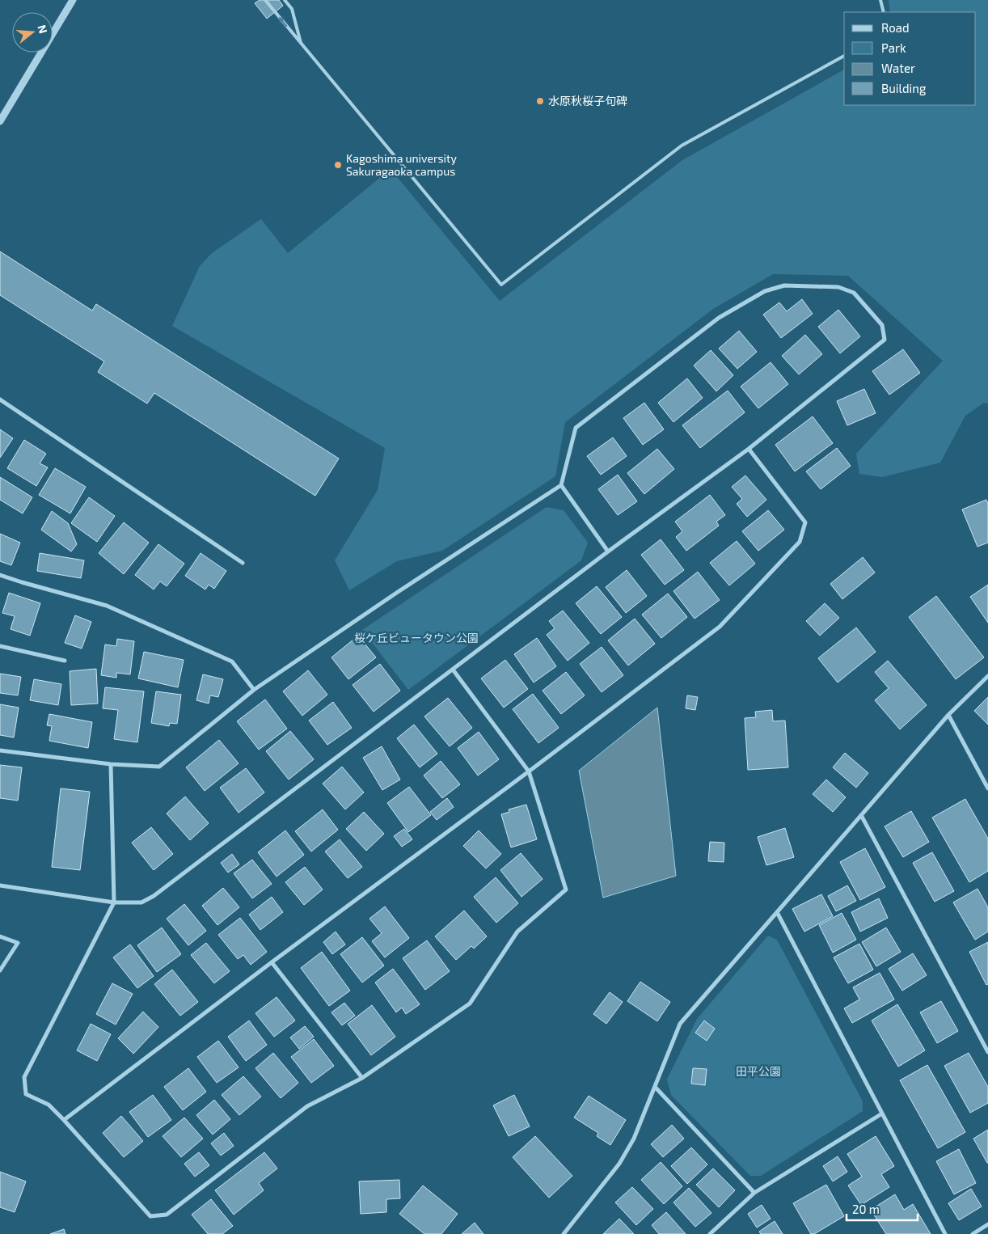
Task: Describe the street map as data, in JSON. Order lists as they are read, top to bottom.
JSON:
{
  "parks": ["桜ケ丘ビュータウン公園", "田平公園"],
  "places": ["水原秋桜子句碑", "Kagoshima university Sakuragaoka campus"],
  "legend": [
    "Road",
    "Park",
    "Water",
    "Building"
  ],
  "scale_bar": "20 m",
  "north": "right"
}
